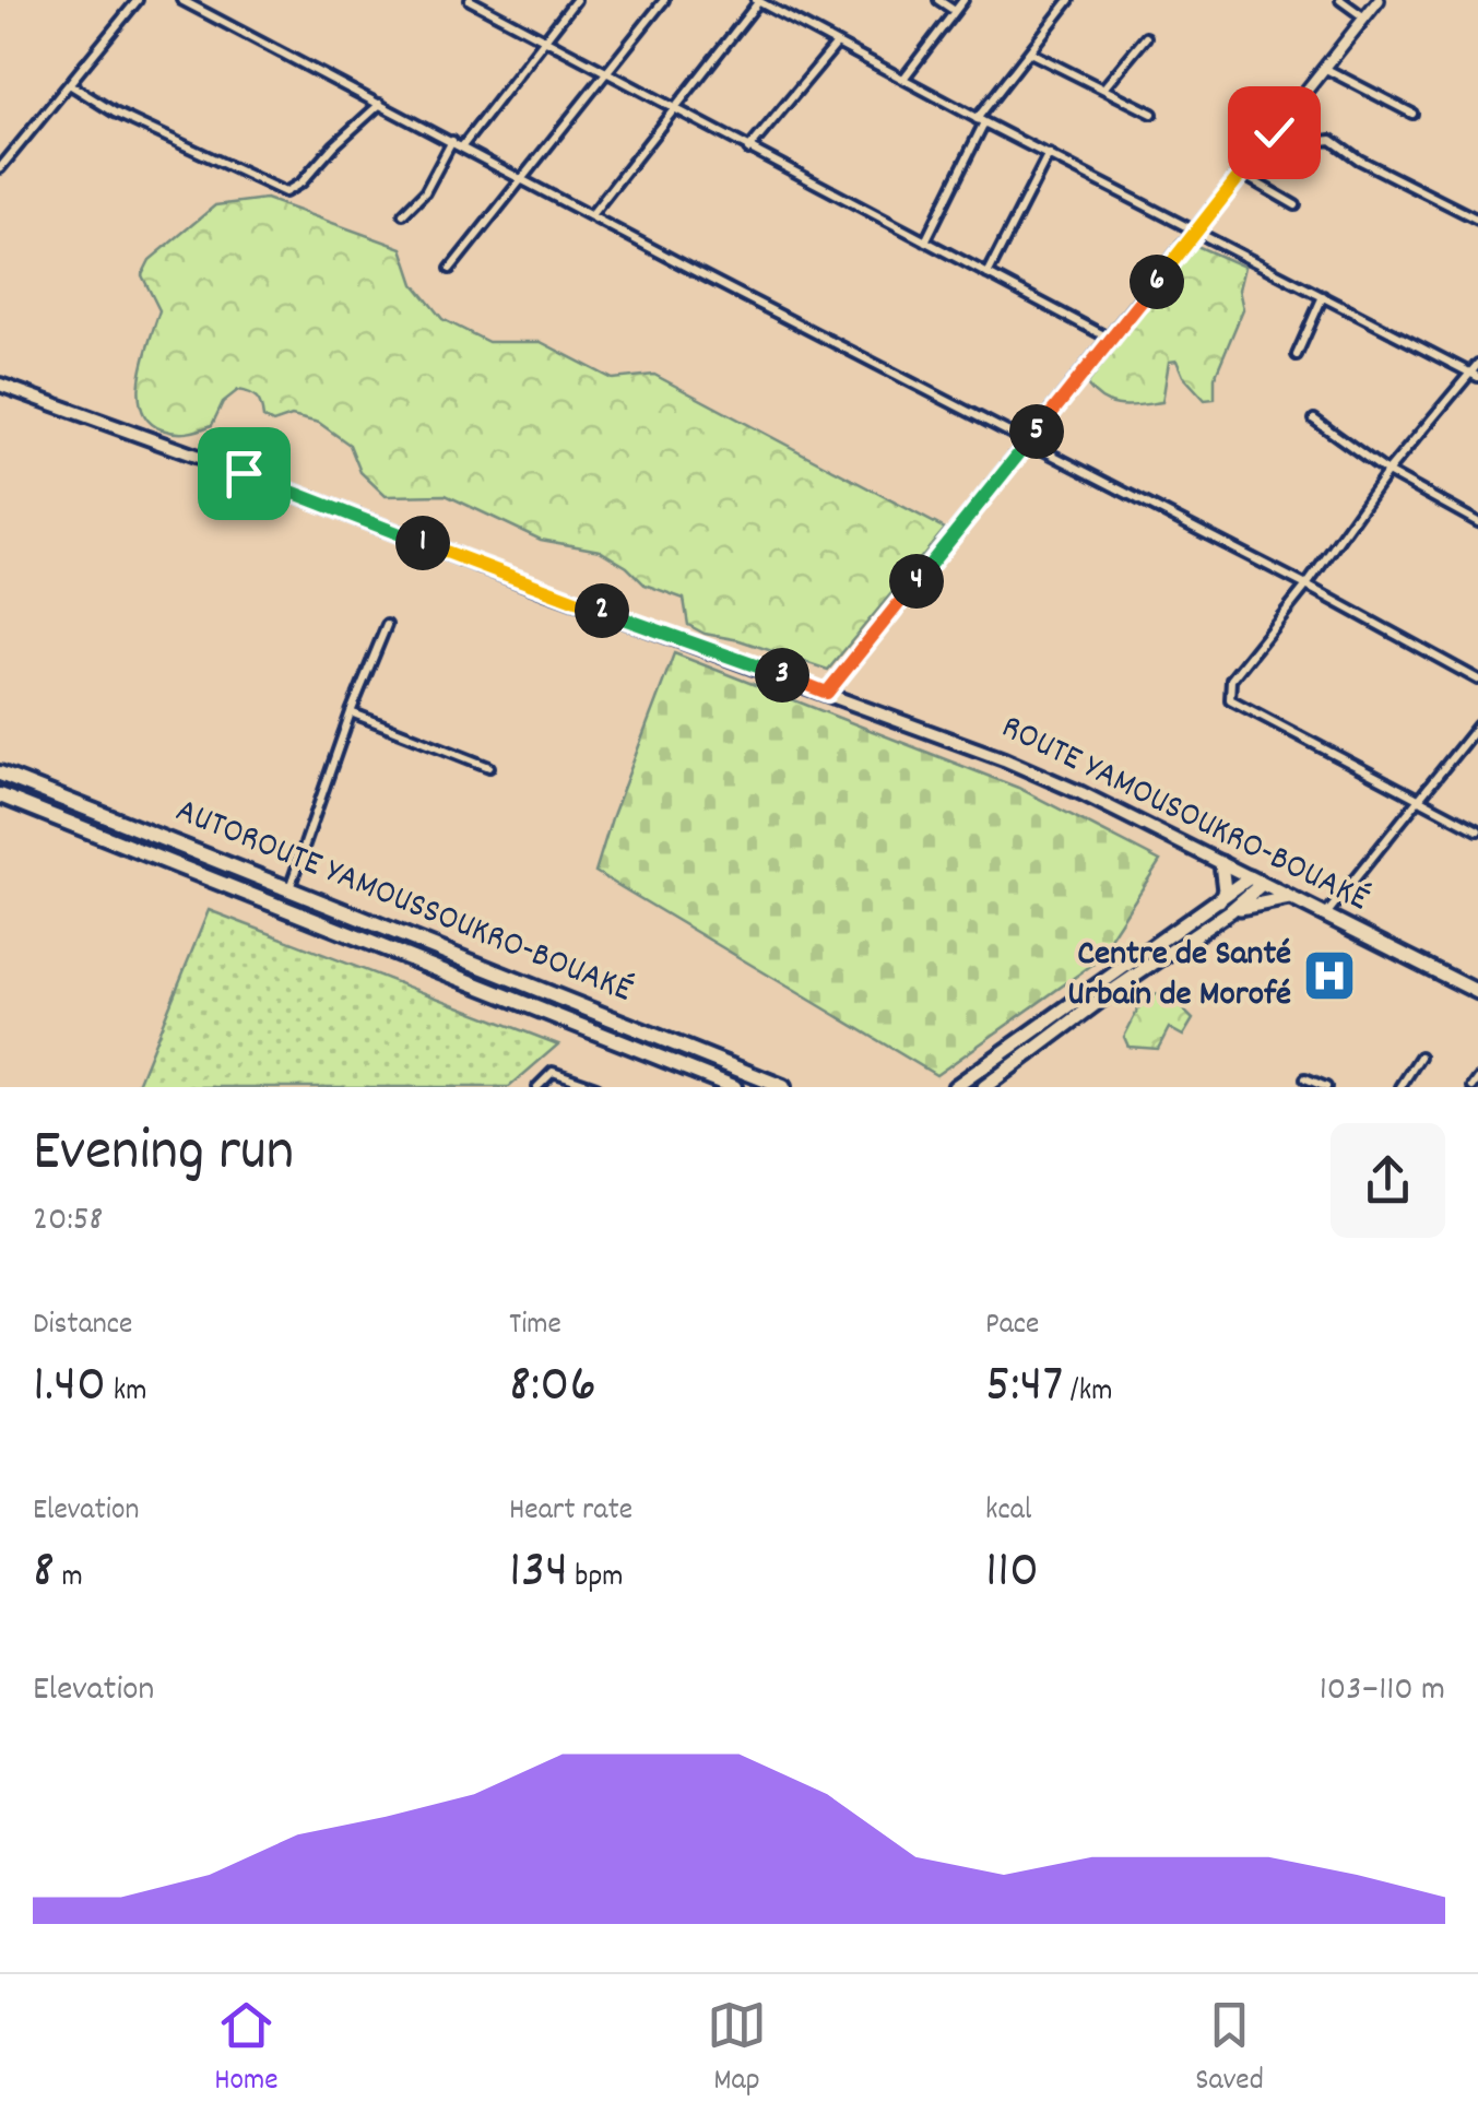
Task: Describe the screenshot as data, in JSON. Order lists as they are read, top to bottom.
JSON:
{
  "streets": {
    "highway": ["ROUTE YAMOUSOUKRO-BOUAKÉ", "AUTOROUTE YAMOUSSOUKRO-BOUAKÉ"]
  },
  "places": {
    "hospital": ["Centre de Santé Urbain de Morofé"]
  },
  "page": {
    "pins": [
      "6",
      "5",
      "1",
      "4",
      "2",
      "3"
    ],
    "heading": ["Evening run", "20:58"],
    "stats": [
      ["Distance", "1.40 km"],
      ["Time", "8:06"],
      ["Pace", "5:47 /km"],
      ["Elevation", "8 m"],
      ["Heart rate", "134 bpm"],
      ["kcal", "110"]
    ],
    "chart": ["Elevation", "103–110 m"],
    "tabs": ["Home", "Map", "Saved"]
  }
}
